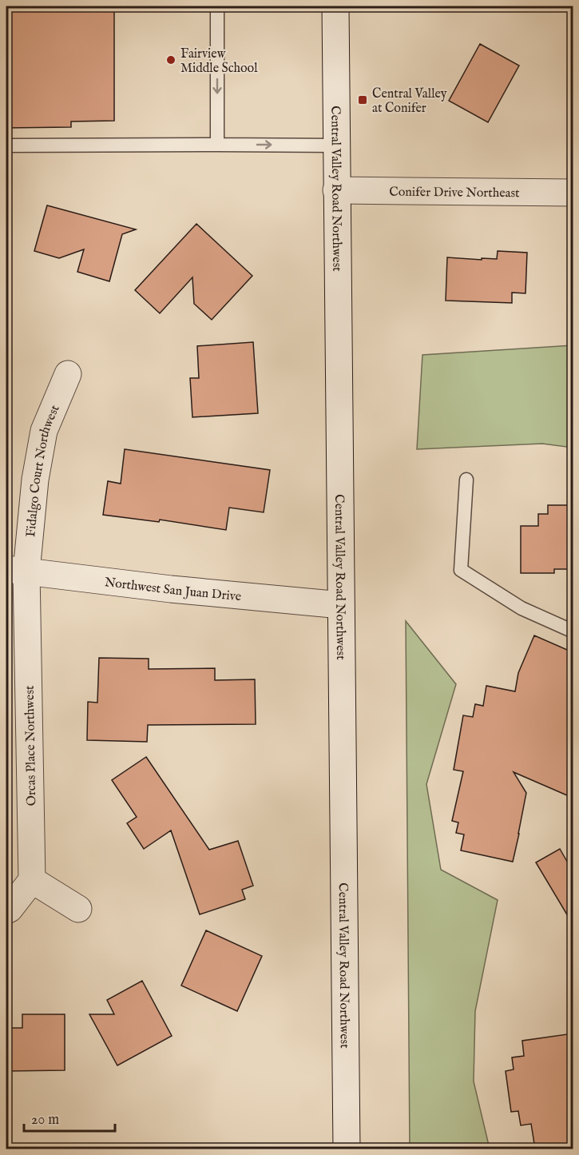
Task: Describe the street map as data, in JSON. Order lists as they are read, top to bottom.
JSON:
{
  "streets": {
    "street": [
      "Central Valley Road Northwest",
      "Conifer Drive Northeast",
      "Fidalgo Court Northwest",
      "Northwest San Juan Drive",
      "Orcas Place Northwest"
    ]
  },
  "crossings": [
    ["Central Valley Road Northwest", "Conifer Drive Northeast"],
    ["Central Valley Road Northwest", "Northwest San Juan Drive"],
    ["Fidalgo Court Northwest", "Northwest San Juan Drive"],
    ["Fidalgo Court Northwest", "Orcas Place Northwest"],
    ["Northwest San Juan Drive", "Orcas Place Northwest"]
  ],
  "places": {
    "other": ["Fairview Middle School"],
    "transit": ["Central Valley at Conifer"]
  },
  "scale_bar": "20 m"
}
